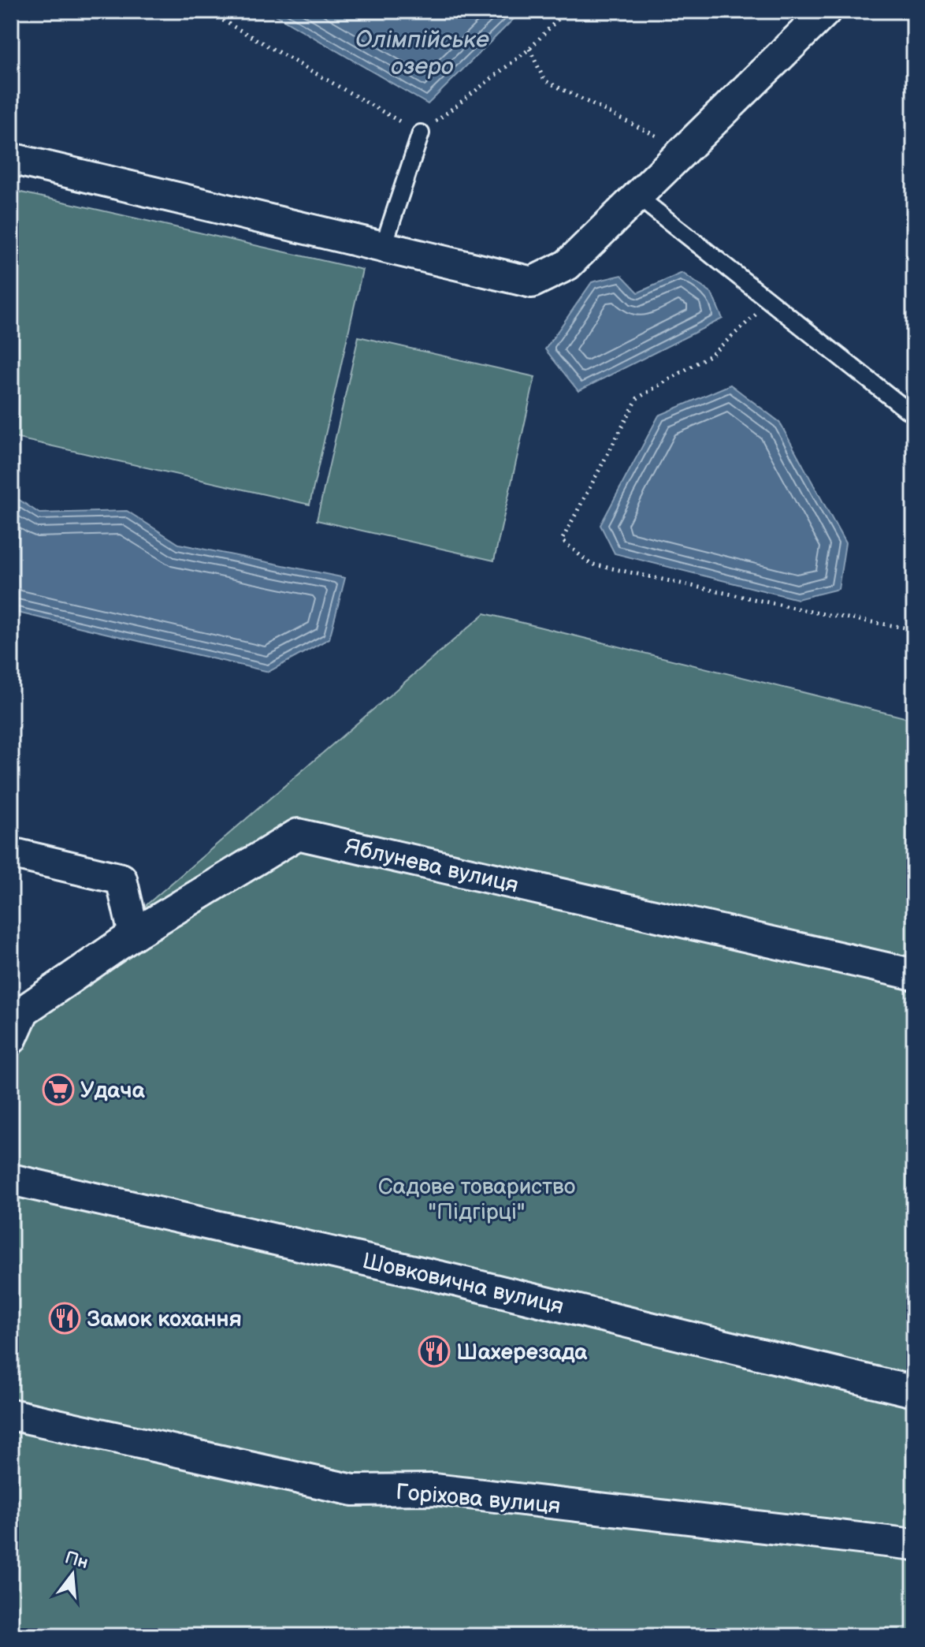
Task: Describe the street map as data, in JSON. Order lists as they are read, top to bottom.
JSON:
{
  "streets": {
    "street": ["Яблунева вулиця", "Шовковична вулиця", "Горіхова вулиця"]
  },
  "water": ["Олімпійське озеро"],
  "parks": ["Садове товариство \"Підгірці\""],
  "places": {
    "supermarket": ["Удача"],
    "restaurant": ["Замок кохання", "Шахерезада"]
  },
  "north": "top"
}
